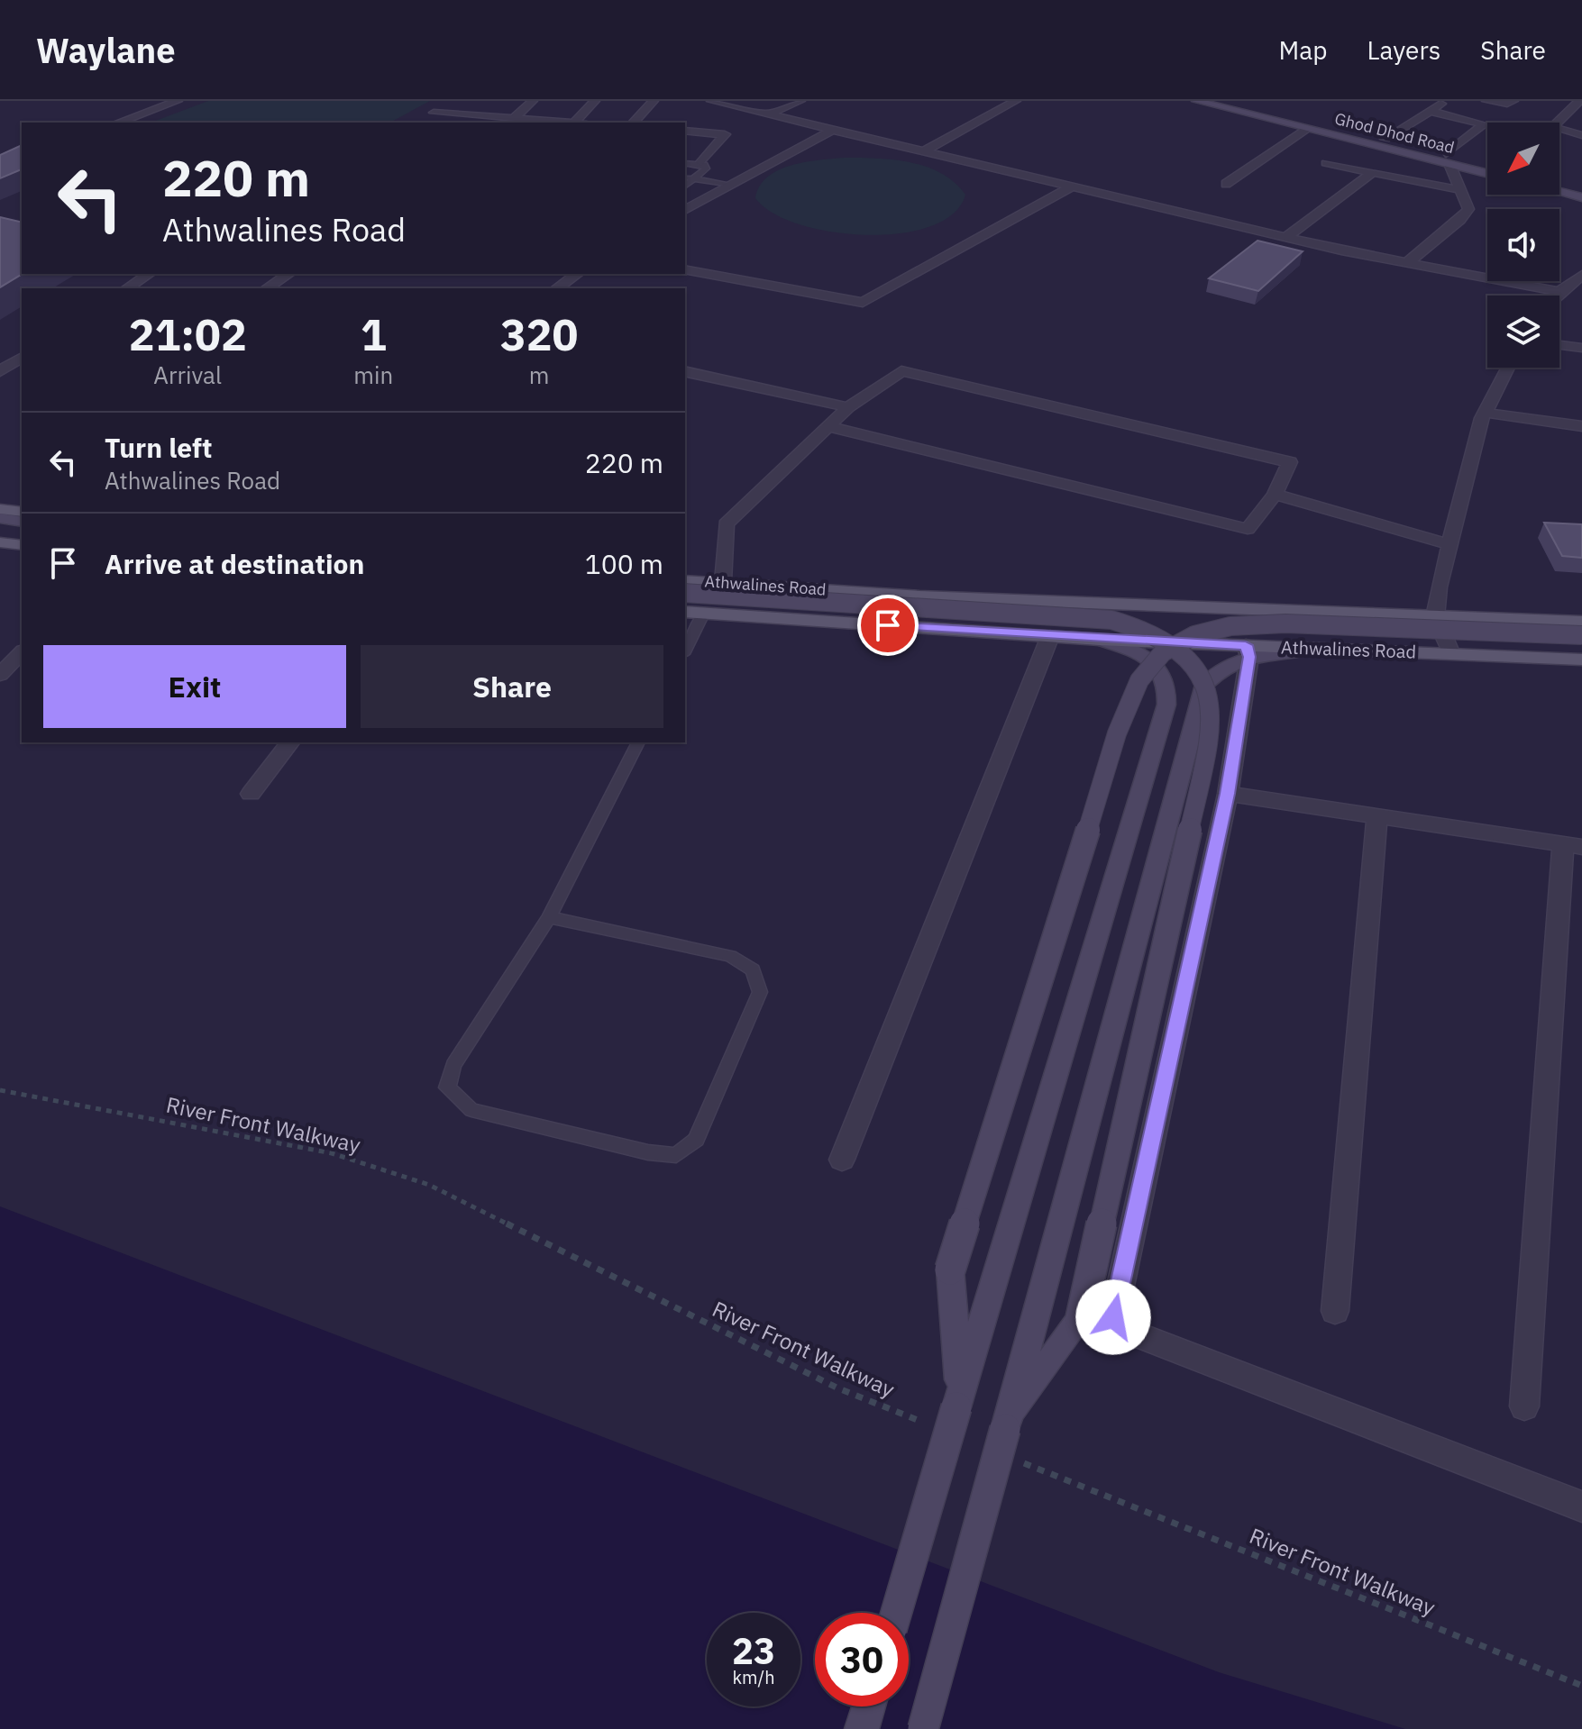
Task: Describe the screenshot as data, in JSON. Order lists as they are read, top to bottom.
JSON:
{
  "streets": {
    "main road": ["Ghod Dhod Road", "Athwalines Road"],
    "path": ["River Front Walkway"]
  },
  "north": "bottom left",
  "page": {
    "header": "Waylane",
    "nav": ["Map", "Layers", "Share"],
    "turn": ["220 m", "Athwalines Road"],
    "eta": [
      "21:02",
      "Arrival",
      "1",
      "min",
      "320",
      "m"
    ],
    "list": [
      {
        "name": "Turn left",
        "note": "Athwalines Road",
        "value": "220 m"
      },
      {
        "name": "Arrive at destination",
        "value": "100 m"
      }
    ],
    "buttons": ["Exit", "Share"],
    "speed": "23 km/h",
    "limit": "30"
  }
}
